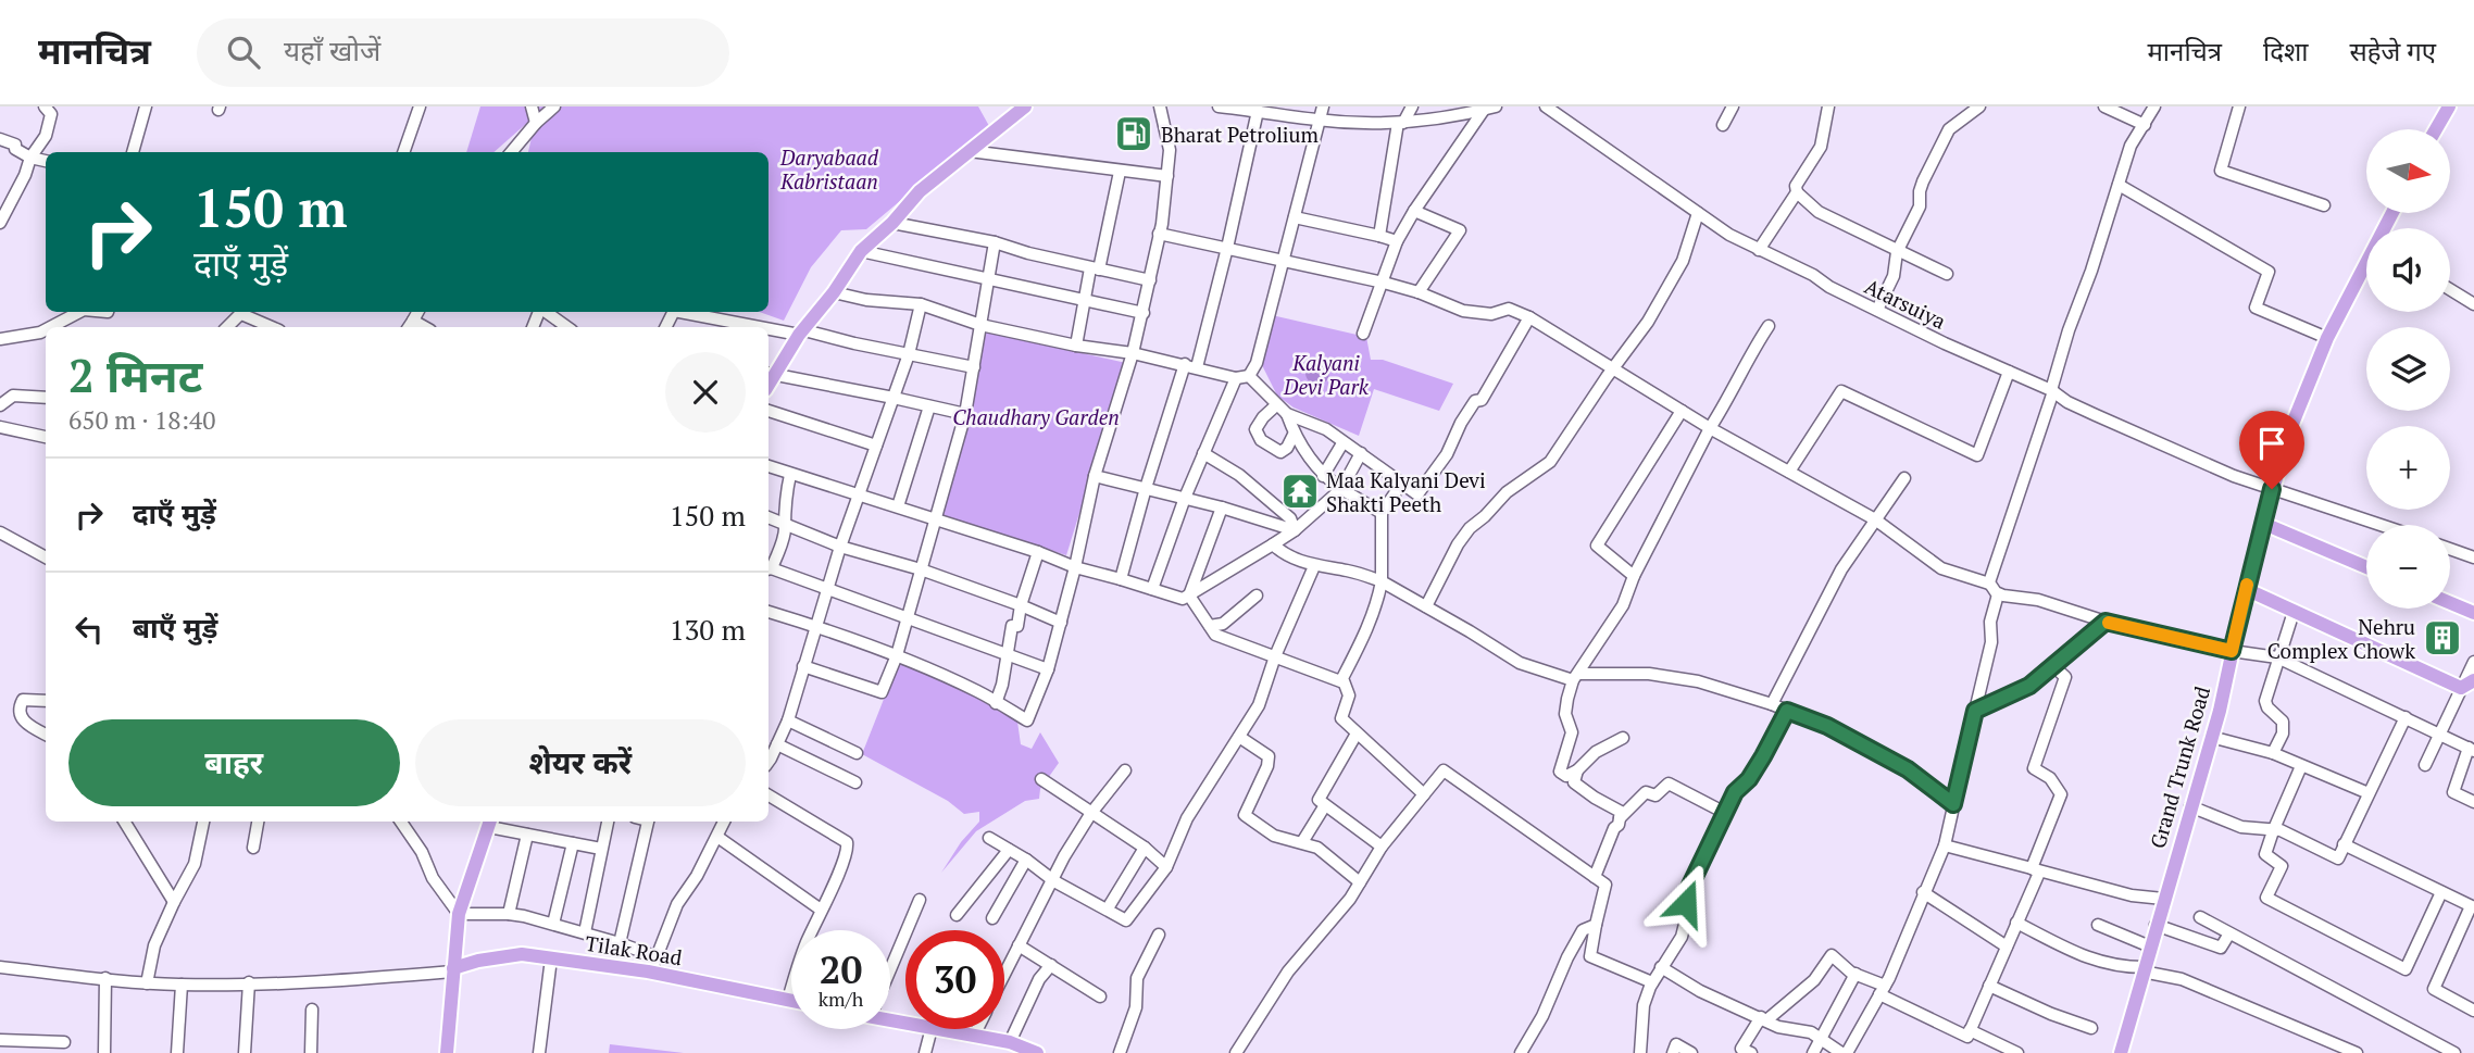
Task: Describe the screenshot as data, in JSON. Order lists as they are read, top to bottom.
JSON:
{
  "streets": {
    "main road": ["Grand Trunk Road", "Tilak Road"],
    "street": ["Atarsuiya"]
  },
  "crossings": [
    ["Atarsuiya", "Grand Trunk Road"]
  ],
  "parks": ["Daryabaad Kabristaan", "Kalyani Devi Park", "Chaudhary Garden"],
  "places": {
    "fuel station": ["Bharat Petrolium"],
    "temple": ["Maa Kalyani Devi Shakti Peeth"],
    "building": ["Nehru Complex Chowk"]
  },
  "north": "right",
  "page": {
    "header": "मानचित्र",
    "search": "यहाँ खोजें",
    "nav": ["मानचित्र", "दिशा", "सहेजे गए"],
    "map_buttons": ["+", "−"],
    "turn": ["150 m", "दाएँ मुड़ें"],
    "heading": ["2 मिनट", "650 m · 18:40"],
    "list": [
      {
        "name": "दाएँ मुड़ें",
        "value": "150 m"
      },
      {
        "name": "बाएँ मुड़ें",
        "value": "130 m"
      }
    ],
    "buttons": ["बाहर", "शेयर करें"],
    "speed": "20 km/h",
    "limit": "30"
  }
}
